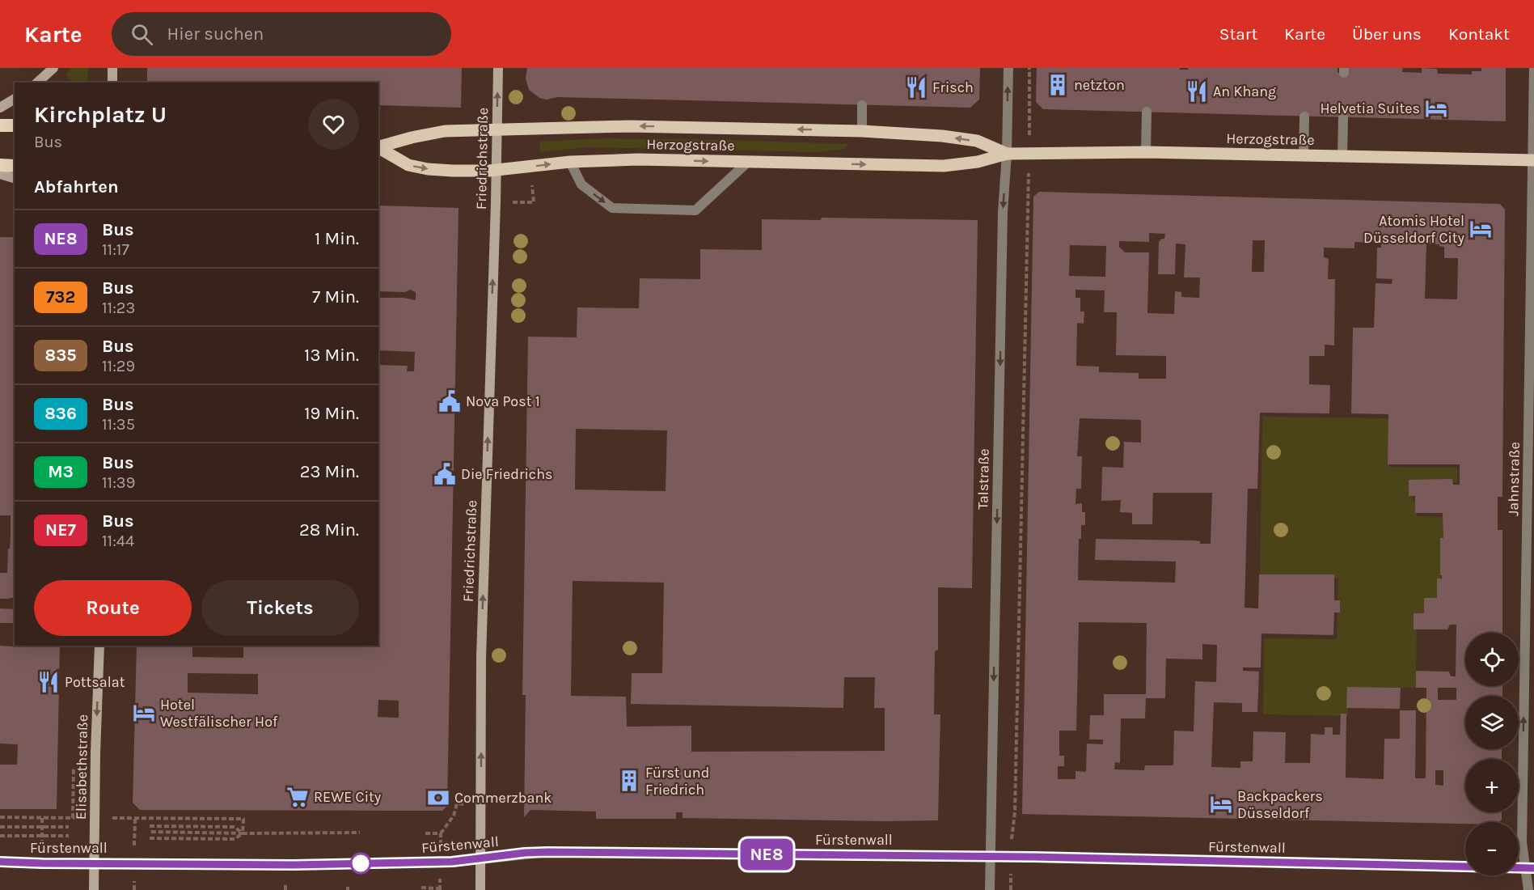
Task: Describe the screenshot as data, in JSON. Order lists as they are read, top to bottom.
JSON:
{
  "streets": {
    "main road": ["Herzogstraße", "Friedrichstraße", "Elisabethstraße"],
    "street": ["Talstraße", "Jahnstraße", "Fürstenwall"]
  },
  "crossings": [
    ["Herzogstraße", "Friedrichstraße"],
    ["Herzogstraße", "Talstraße"],
    ["Herzogstraße", "Jahnstraße"],
    ["Friedrichstraße", "Fürstenwall"],
    ["Talstraße", "Fürstenwall"],
    ["Jahnstraße", "Fürstenwall"],
    ["Elisabethstraße", "Fürstenwall"]
  ],
  "one_way": ["Friedrichstraße", "Jahnstraße", "Elisabethstraße"],
  "places": {
    "building": ["netzton", "Fürst und Friedrich"],
    "restaurant": ["Frisch", "An Khang", "Pottsalat"],
    "hotel": [
      "Helvetia Suites",
      "Atomis Hotel Düsseldorf City",
      "Hotel Westfälischer Hof",
      "Backpackers Düsseldorf"
    ],
    "public building": ["Nova Post 1", "Die Friedrichs"],
    "supermarket": ["REWE City"],
    "bank": ["Commerzbank"]
  },
  "lines": ["bus line NE8"],
  "page": {
    "header": "Karte",
    "search": "Hier suchen",
    "nav": [
      "Start",
      "Karte",
      "Über uns",
      "Kontakt"
    ],
    "on_map": "NE8",
    "heading": [
      ["Kirchplatz U", "Bus"],
      "Abfahrten"
    ],
    "list": [
      {
        "mark": "NE8",
        "name": "Bus",
        "note": "11:17",
        "value": "1 Min."
      },
      {
        "mark": "732",
        "name": "Bus",
        "note": "11:23",
        "value": "7 Min."
      },
      {
        "mark": "835",
        "name": "Bus",
        "note": "11:29",
        "value": "13 Min."
      },
      {
        "mark": "836",
        "name": "Bus",
        "note": "11:35",
        "value": "19 Min."
      },
      {
        "mark": "M3",
        "name": "Bus",
        "note": "11:39",
        "value": "23 Min."
      },
      {
        "mark": "NE7",
        "name": "Bus",
        "note": "11:44",
        "value": "28 Min."
      }
    ],
    "buttons": ["Route", "Tickets"],
    "map_buttons": ["+", "−"]
  }
}
